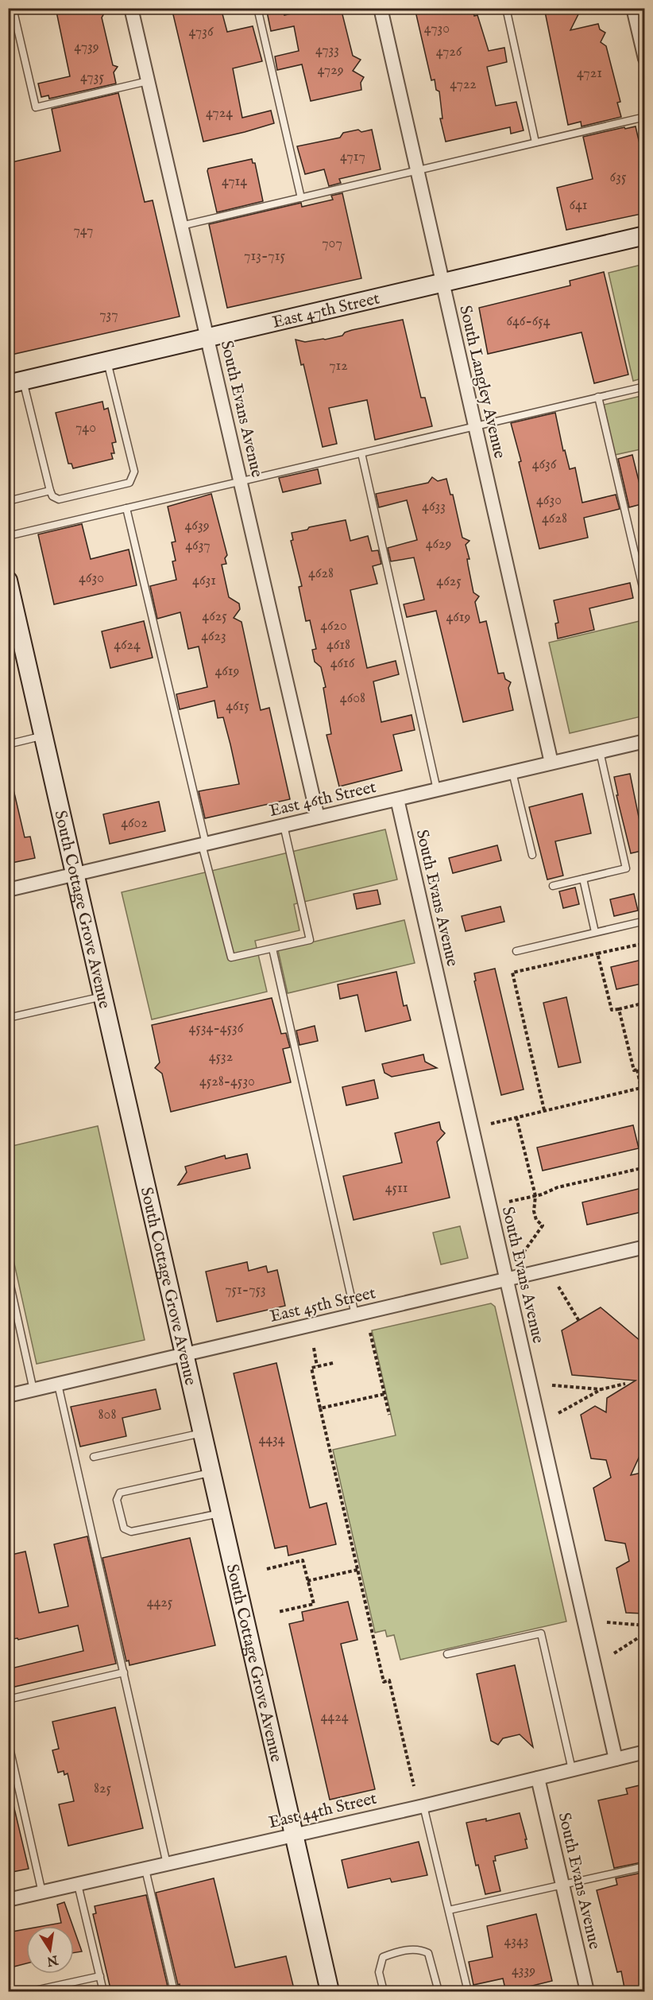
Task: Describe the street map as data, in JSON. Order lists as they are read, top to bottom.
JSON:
{
  "streets": {
    "main road": ["East 47th Street", "South Cottage Grove Avenue"],
    "street": [
      "South Langley Avenue",
      "South Evans Avenue",
      "East 46th Street",
      "East 45th Street",
      "East 44th Street"
    ]
  },
  "crossings": [
    ["East 47th Street", "South Langley Avenue"],
    ["East 47th Street", "South Evans Avenue"],
    ["South Langley Avenue", "East 46th Street"],
    ["South Evans Avenue", "East 46th Street"],
    ["South Evans Avenue", "East 45th Street"],
    ["South Evans Avenue", "East 44th Street"],
    ["East 46th Street", "South Cottage Grove Avenue"],
    ["South Cottage Grove Avenue", "East 45th Street"],
    ["South Cottage Grove Avenue", "East 44th Street"]
  ],
  "house_numbers": [
    "4730",
    "4736",
    "4739",
    "4733",
    "4726",
    "4729",
    "4721",
    "4735",
    "4722",
    "4724",
    "4717",
    "635",
    "4714",
    "641",
    "747",
    "707",
    "713-715",
    "737",
    "646-654",
    "712",
    "740",
    "4636",
    "4630",
    "4633",
    "4628",
    "4639",
    "4629",
    "4637",
    "4628",
    "4630",
    "4631",
    "4625",
    "4625",
    "4619",
    "4620",
    "4623",
    "4624",
    "4618",
    "4616",
    "4619",
    "4608",
    "4615",
    "4602",
    "4534-4536",
    "4532",
    "4528-4530",
    "4511",
    "751-753",
    "808",
    "4434",
    "4425",
    "4424",
    "825",
    "4343",
    "4339"
  ],
  "north": "bottom"
}
